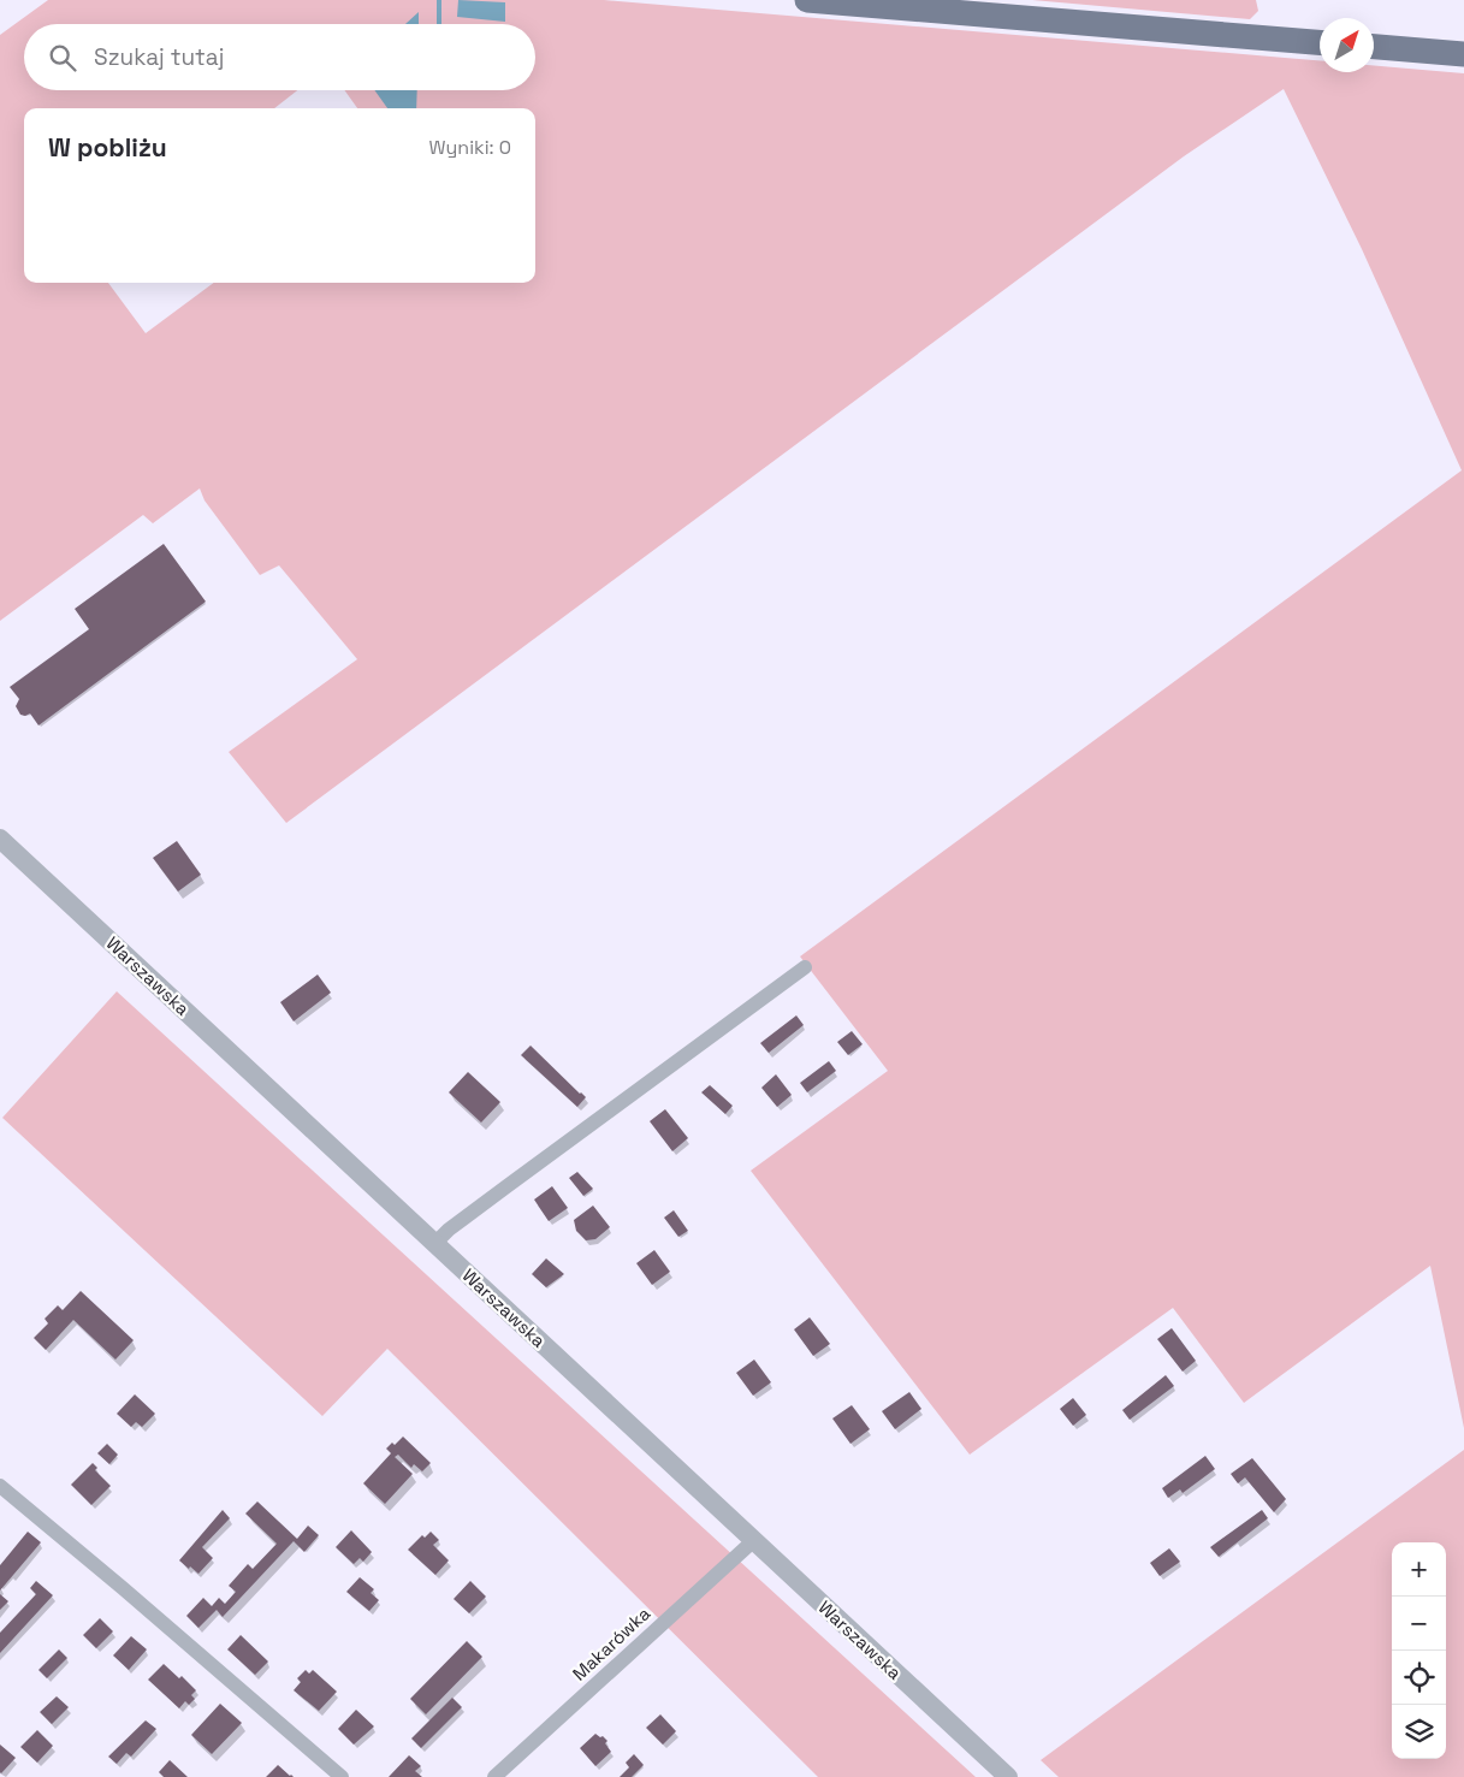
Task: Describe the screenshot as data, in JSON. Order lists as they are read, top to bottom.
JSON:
{
  "streets": {
    "street": ["Warszawska", "Makarówka"]
  },
  "crossings": [
    ["Warszawska", "Makarówka"]
  ],
  "north": "top right",
  "page": {
    "search": "Szukaj tutaj",
    "heading": ["W pobliżu", "Wyniki: 0"],
    "map_buttons": ["+", "−"]
  }
}
